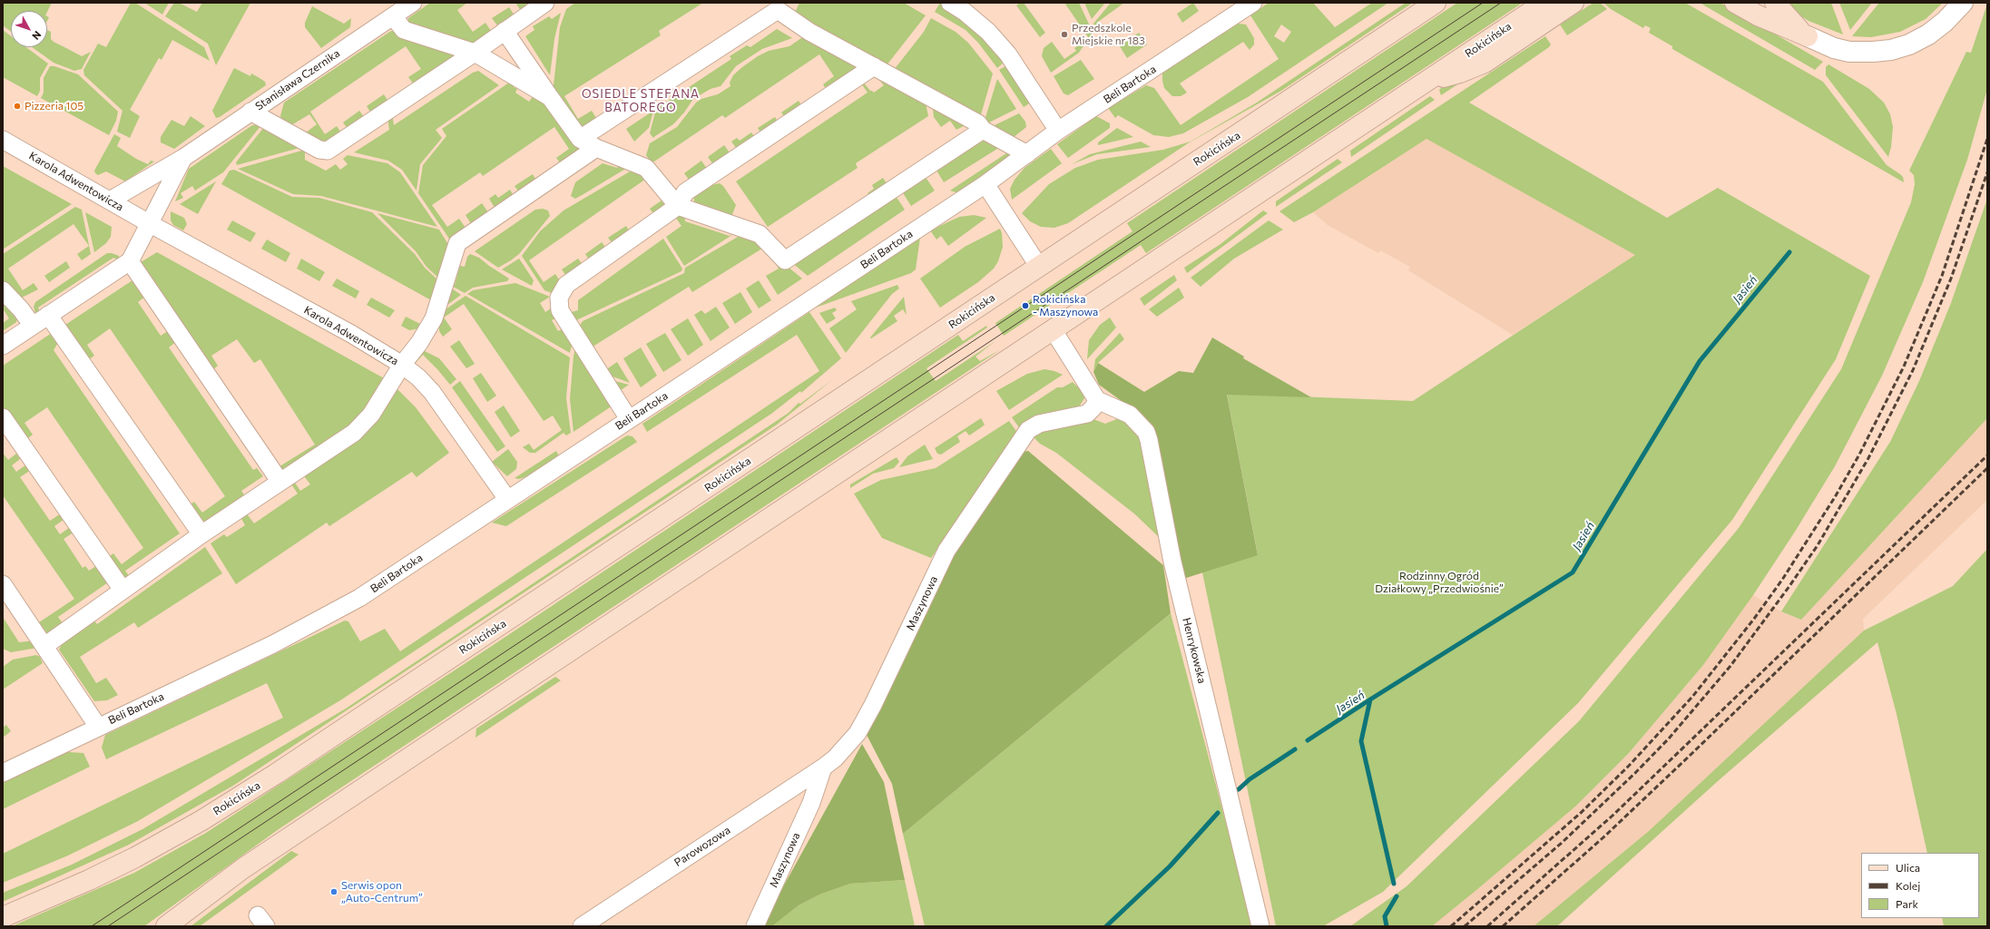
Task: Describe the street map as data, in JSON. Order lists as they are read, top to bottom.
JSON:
{
  "streets": {
    "main road": ["Rokicińska"],
    "street": [
      "Stanisława Czernika",
      "Beli Bartoka",
      "Karola Adwentowicza",
      "Maszynowa",
      "Henrykowska",
      "Parowozowa"
    ]
  },
  "crossings": [
    ["Stanisława Czernika", "Karola Adwentowicza"],
    ["Beli Bartoka", "Karola Adwentowicza"],
    ["Maszynowa", "Henrykowska"],
    ["Maszynowa", "Parowozowa"]
  ],
  "districts": ["OSIEDLE STEFANA BATOREGO"],
  "water": ["Jasień"],
  "parks": ["Rodzinny Ogród Działkowy „Przedwiośnie”"],
  "places": [
    "Przedszkole Miejskie nr 183",
    "Pizzeria 105",
    "Rokicińska - Maszynowa",
    "Serwis opon „Auto-Centrum”"
  ],
  "legend": ["Ulica", "Kolej", "Park"],
  "north": "bottom right"
}
